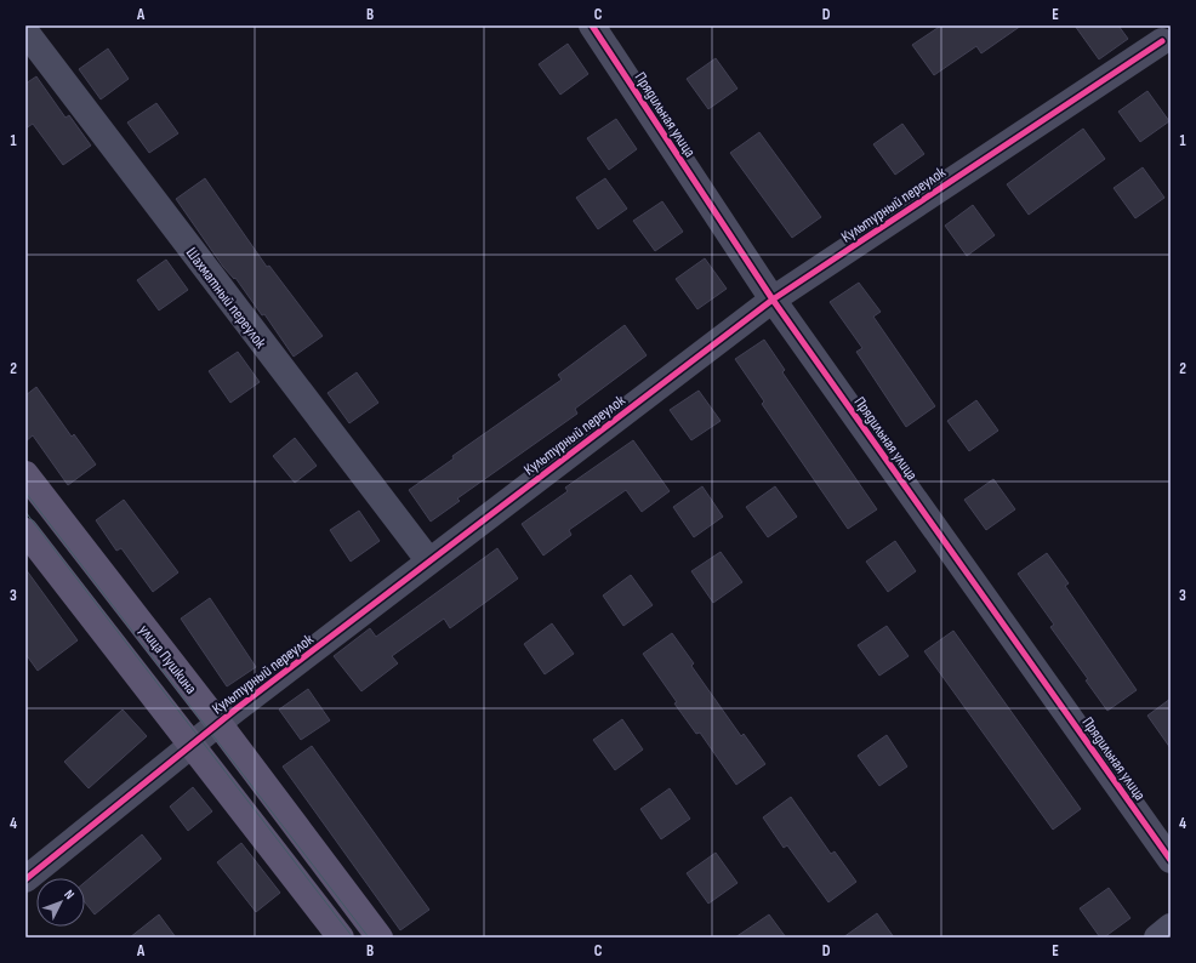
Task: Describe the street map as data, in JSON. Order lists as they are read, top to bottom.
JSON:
{
  "streets": {
    "main road": ["улица Пушкина"],
    "street": ["Прядильная улица", "Культурный переулок", "Шахматный переулок"]
  },
  "crossings": [
    ["Прядильная улица", "Культурный переулок"],
    ["Культурный переулок", "Шахматный переулок"],
    ["Культурный переулок", "улица Пушкина"]
  ],
  "north": "top right",
  "grid": {
    "columns": [
      "A",
      "B",
      "C",
      "D",
      "E"
    ],
    "rows": [
      "1",
      "2",
      "3",
      "4"
    ]
  }
}
